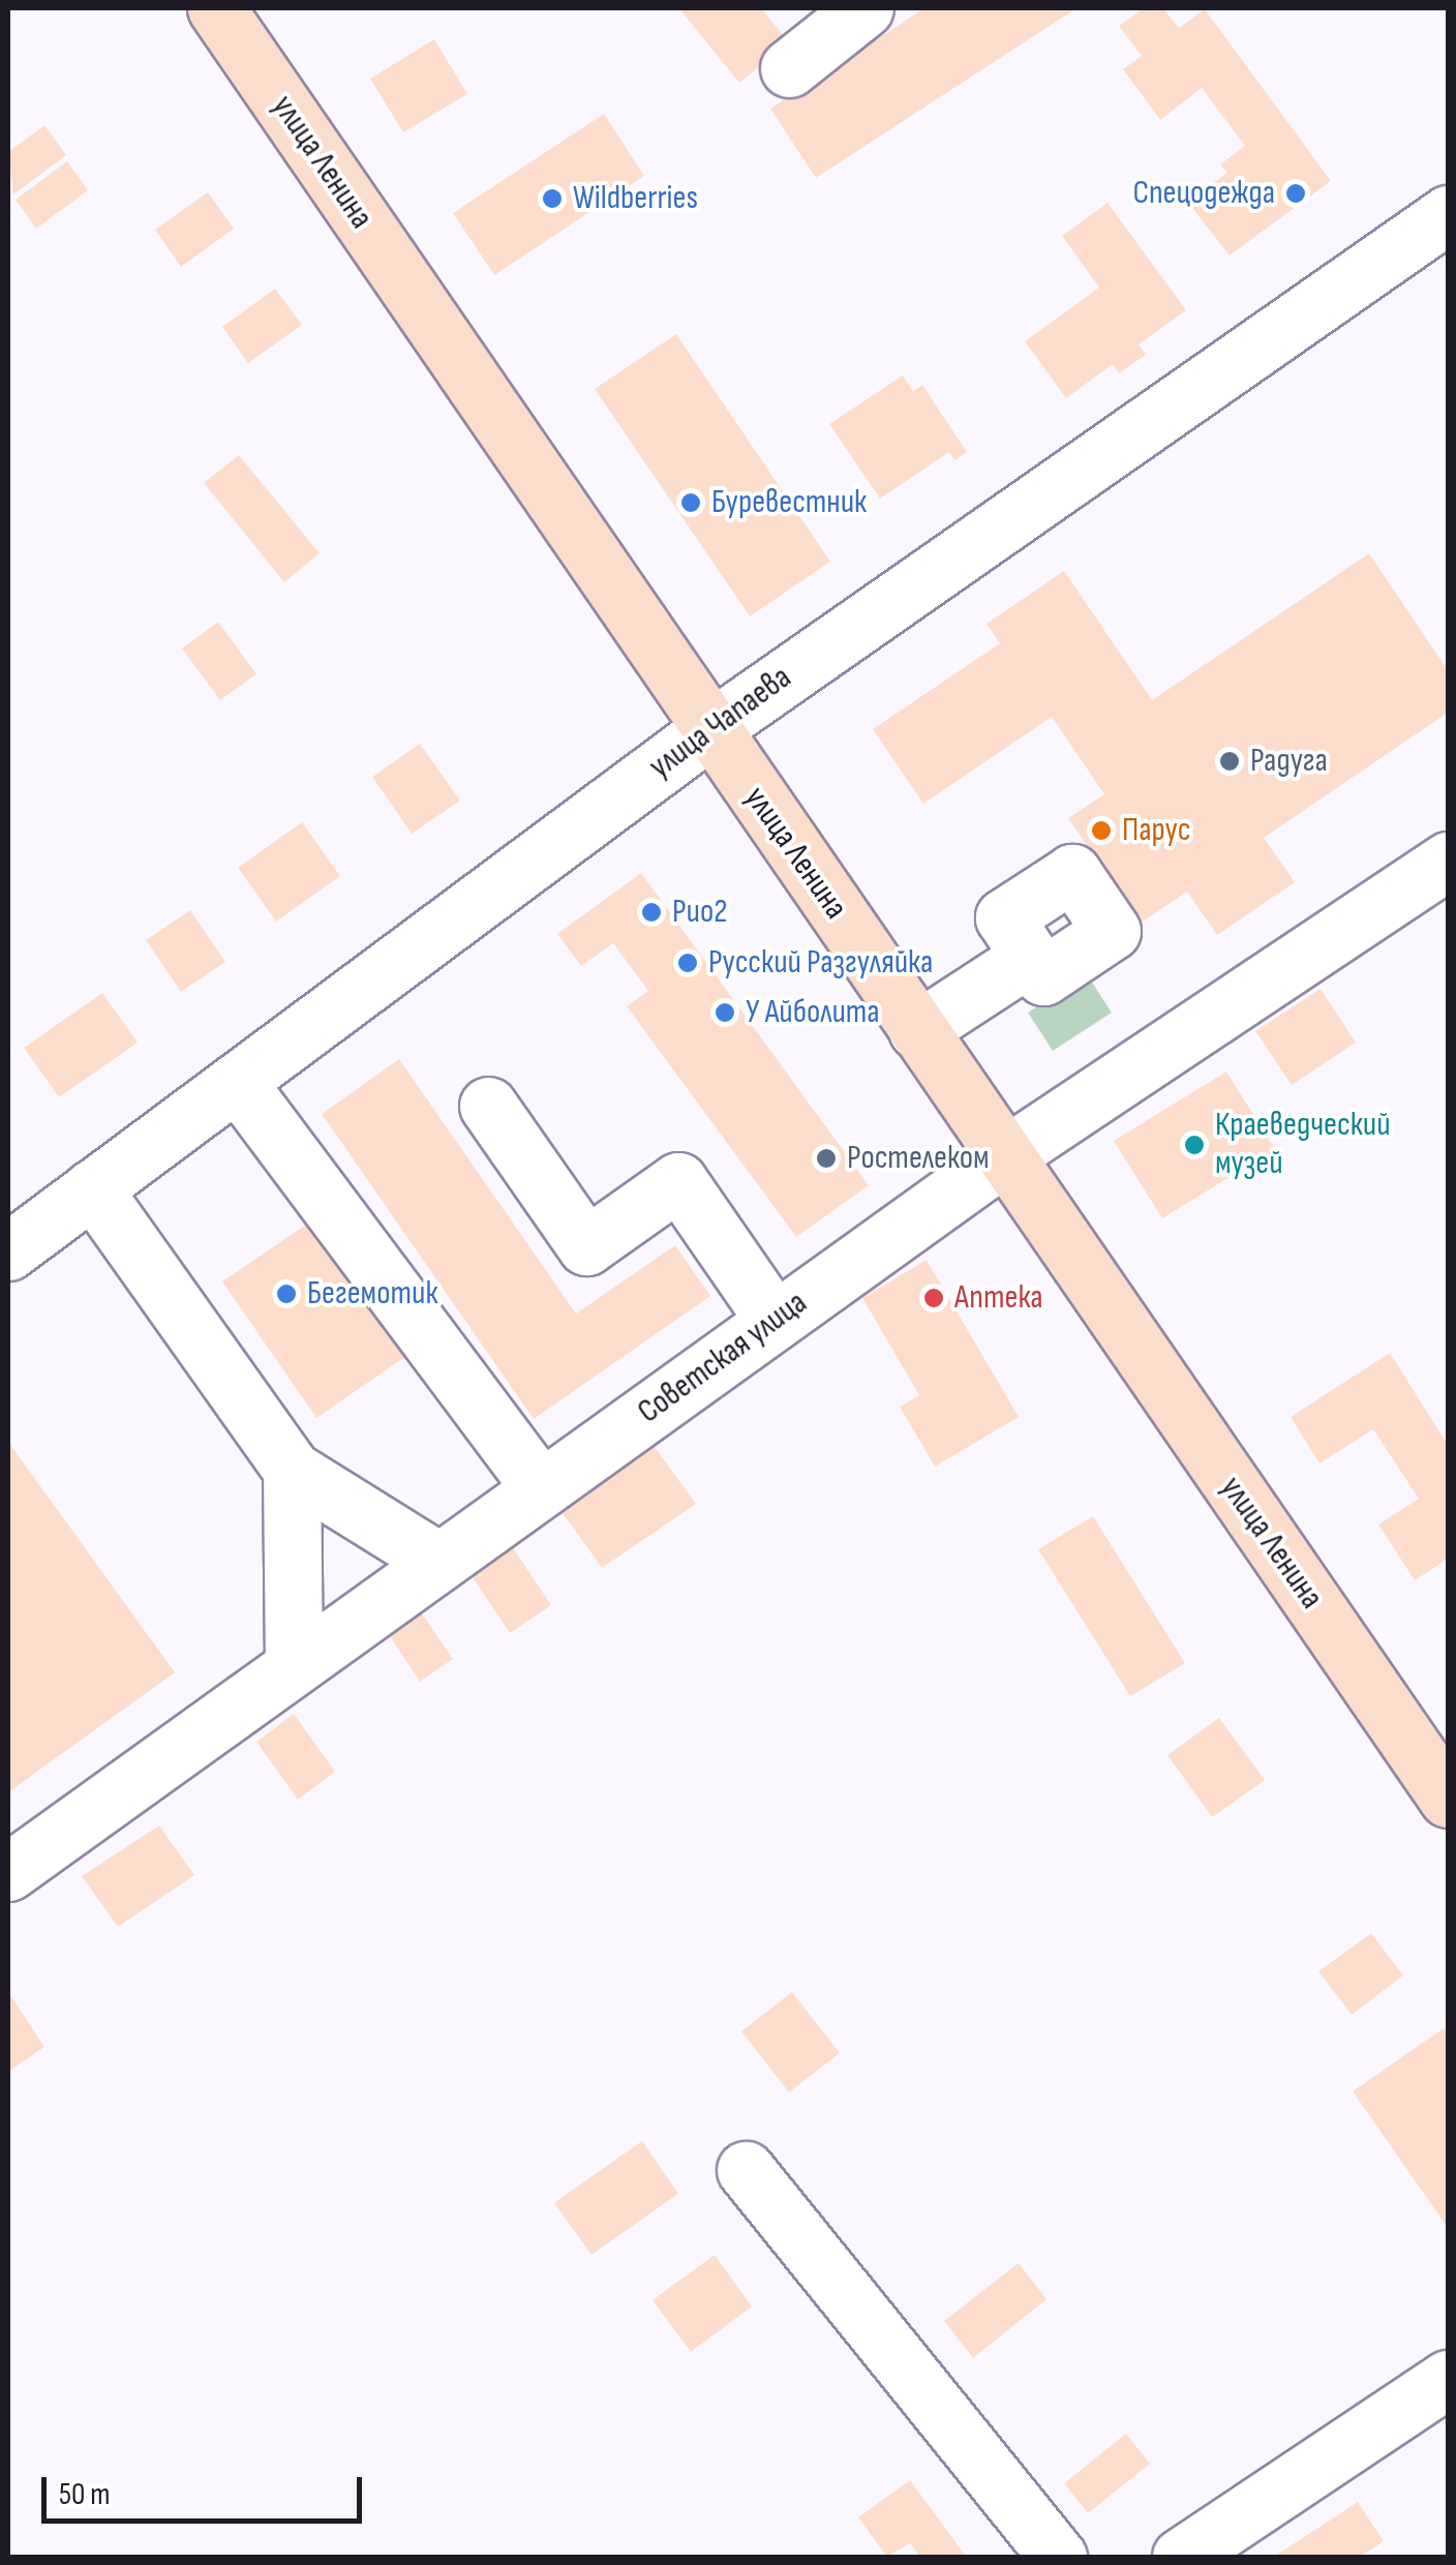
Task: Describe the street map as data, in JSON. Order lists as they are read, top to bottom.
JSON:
{
  "streets": {
    "main road": ["улица Ленина"],
    "street": ["улица Чапаева", "Советская улица"]
  },
  "crossings": [
    ["улица Ленина", "улица Чапаева"],
    ["улица Ленина", "Советская улица"]
  ],
  "places": [
    "Спецодежда",
    "Wildberries",
    "Буревестник",
    "Радуга",
    "Парус",
    "Рио2",
    "Русский Разгуляйка",
    "У Айболита",
    "Краеведческий музей",
    "Ростелеком",
    "Бегемотик",
    "Аптека"
  ],
  "scale_bar": "50 m"
}
